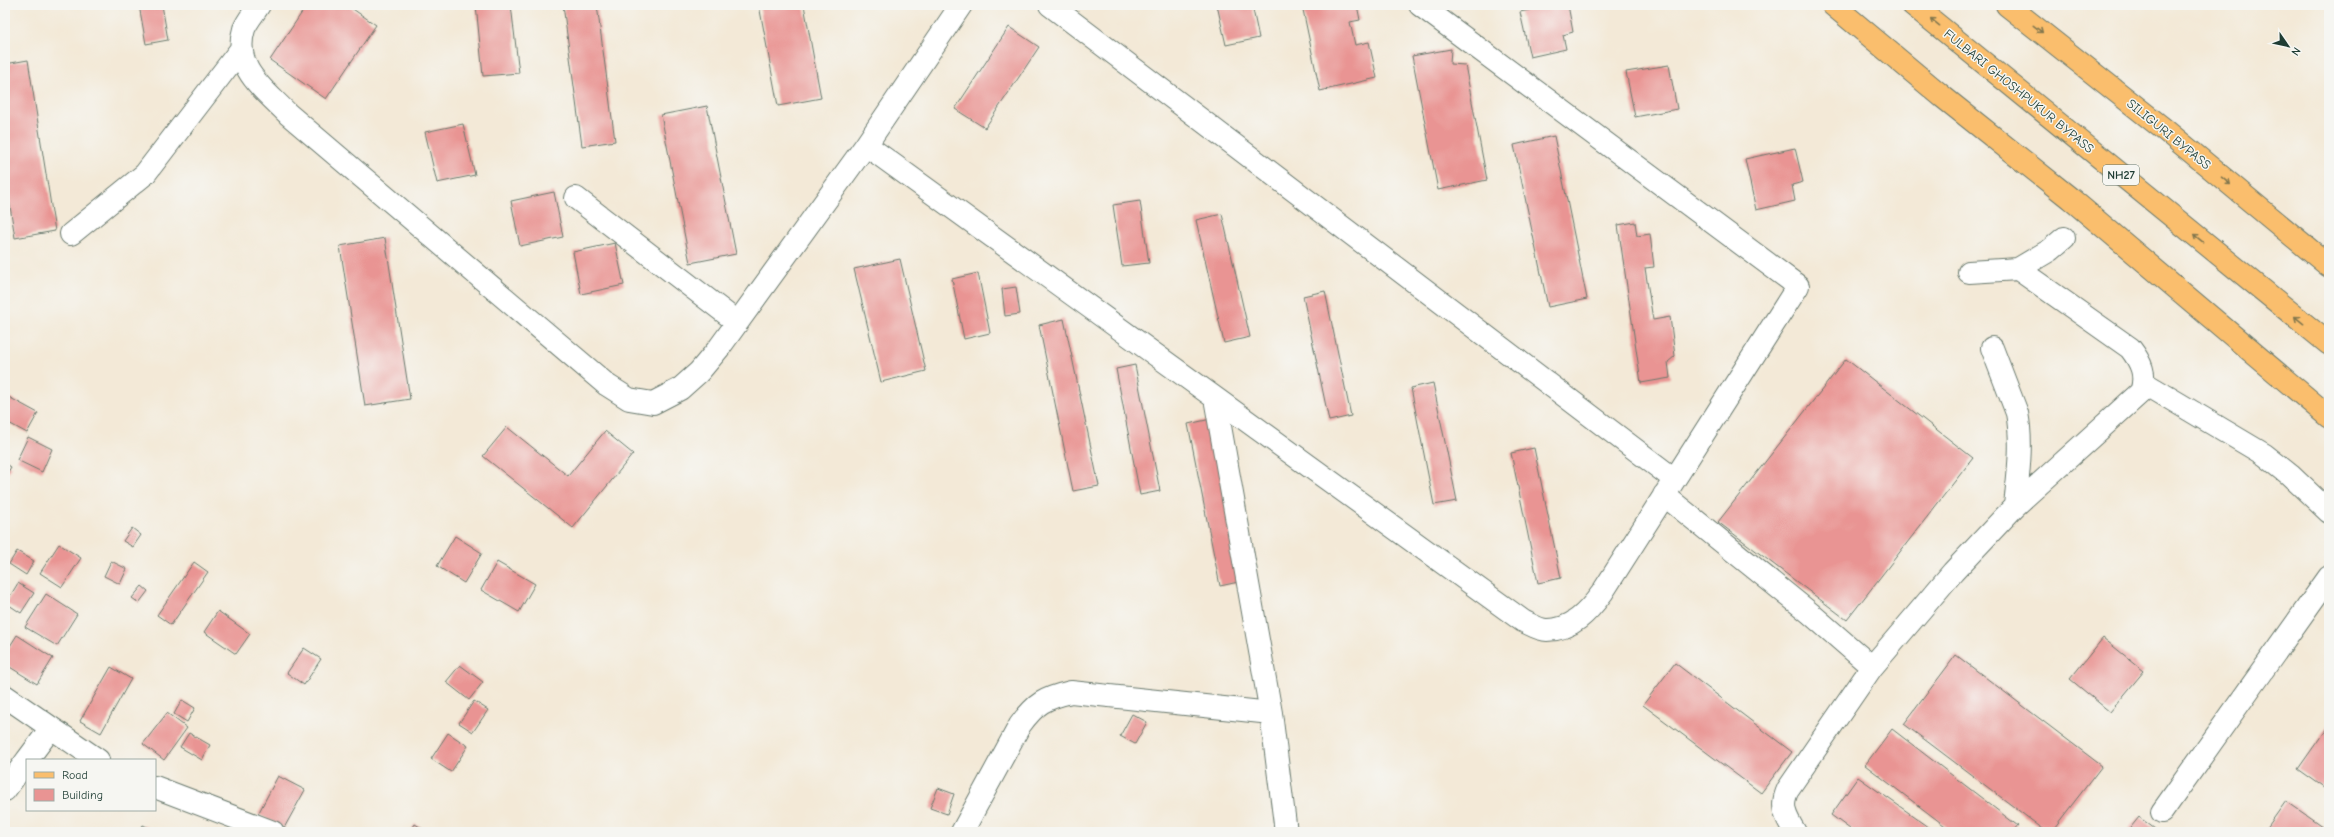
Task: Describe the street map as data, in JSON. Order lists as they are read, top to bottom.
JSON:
{
  "streets": {
    "main road": ["FULBARI GHOSHPUKUR BYPASS", "SILIGURI BYPASS", "NH27"]
  },
  "legend": ["Road", "Building"],
  "north": "bottom right"
}
